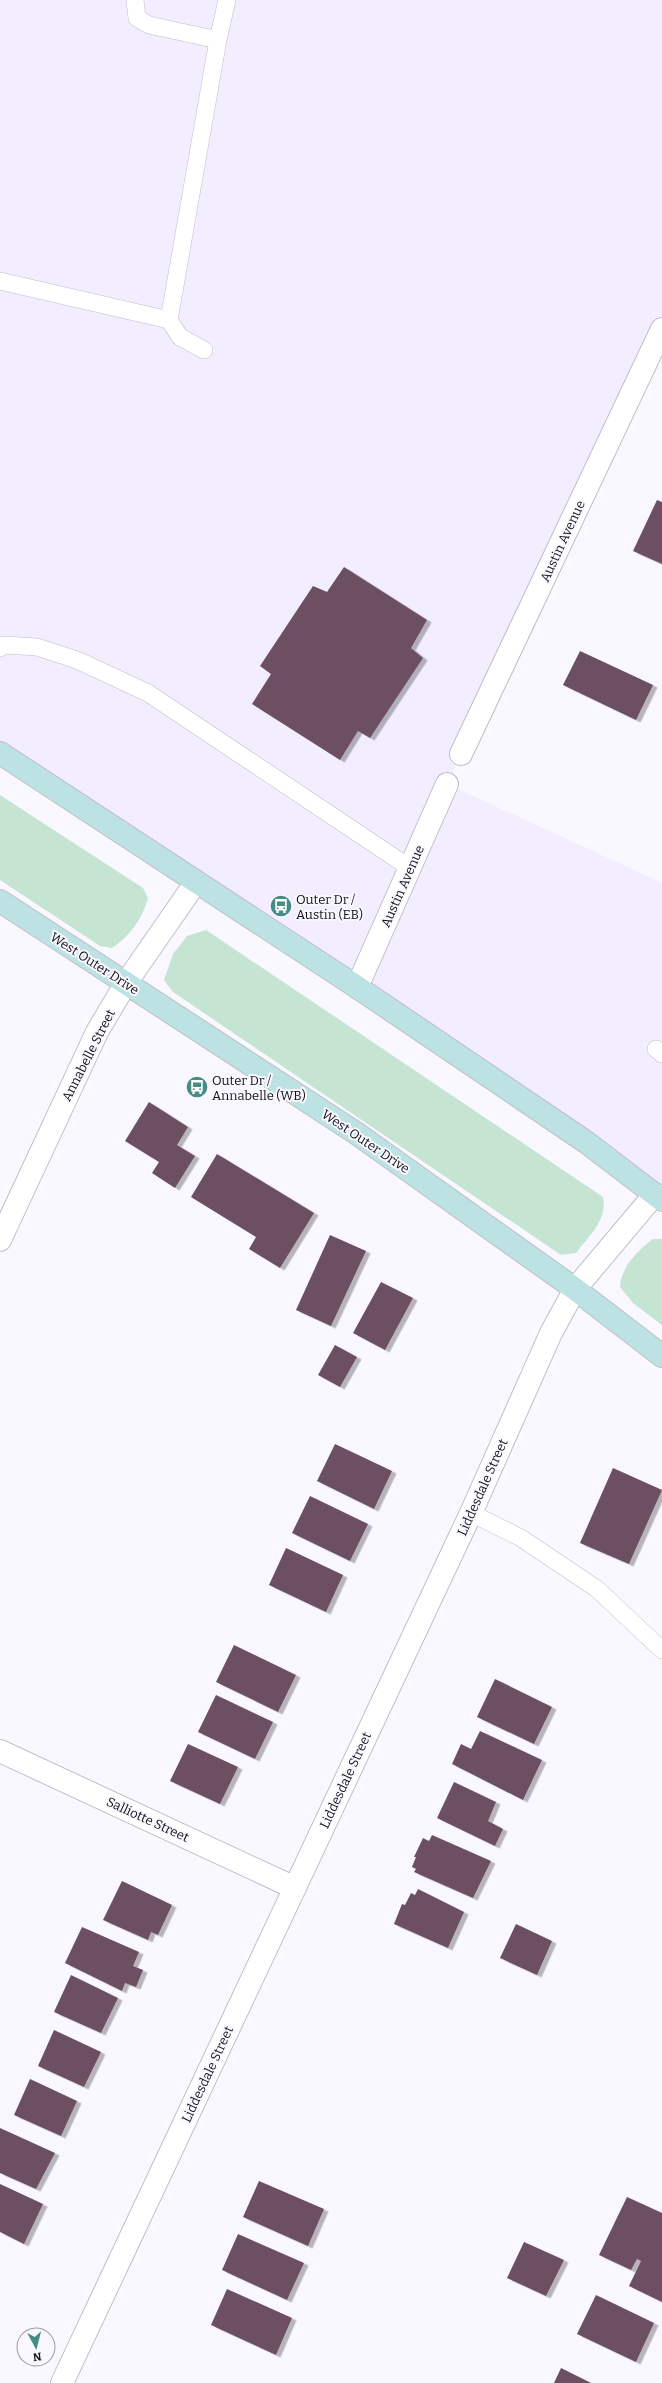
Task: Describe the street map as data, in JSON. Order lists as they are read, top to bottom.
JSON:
{
  "streets": {
    "main road": ["West Outer Drive"],
    "street": [
      "Austin Avenue",
      "Annabelle Street",
      "Liddesdale Street",
      "Salliotte Street"
    ]
  },
  "crossings": [
    ["West Outer Drive", "Annabelle Street"],
    ["West Outer Drive", "Liddesdale Street"],
    ["Liddesdale Street", "Salliotte Street"]
  ],
  "places": {
    "bus stop": ["Outer Dr / Austin (EB)", "Outer Dr / Annabelle (WB)"]
  },
  "north": "bottom"
}
